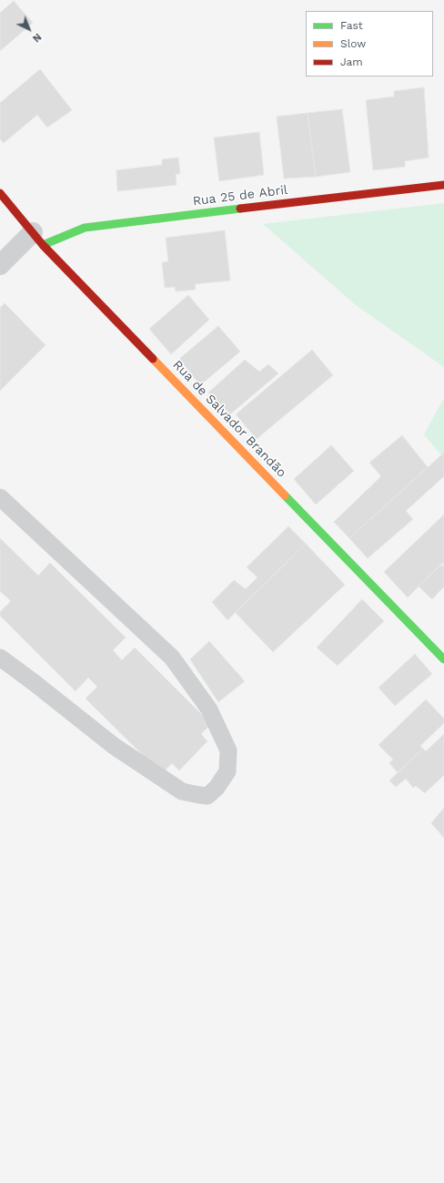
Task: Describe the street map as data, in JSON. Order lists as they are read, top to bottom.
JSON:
{
  "streets": {
    "main road": ["Rua 25 de Abril", "Rua de Salvador Brandão"]
  },
  "crossings": [
    ["Rua 25 de Abril", "Rua de Salvador Brandão"]
  ],
  "legend": ["Fast", "Slow", "Jam"],
  "north": "bottom right"
}
